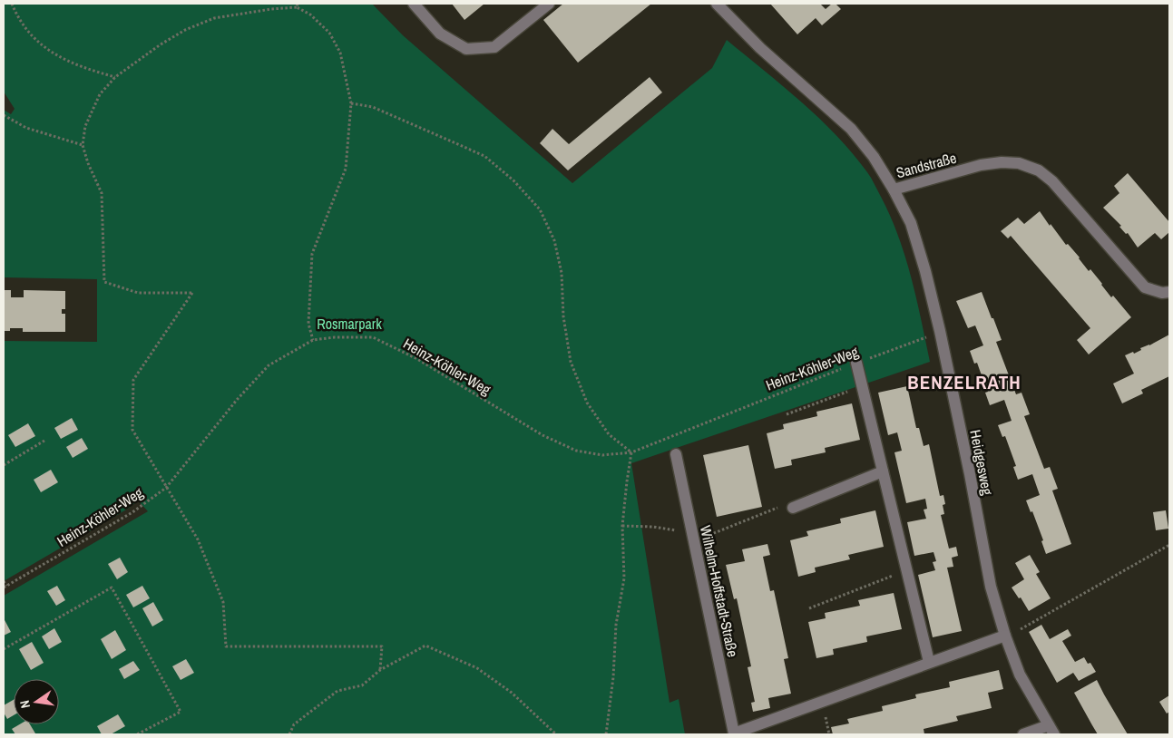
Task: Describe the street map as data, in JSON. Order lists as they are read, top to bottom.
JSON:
{
  "streets": {
    "street": ["Sandstraße", "Heidgesweg", "Wilhelm-Hoffstadt-Straße"],
    "path": ["Heinz-Köhler-Weg"]
  },
  "crossings": [
    ["Sandstraße", "Heidgesweg"],
    ["Heinz-Köhler-Weg", "Heidgesweg"],
    ["Heidgesweg", "Wilhelm-Hoffstadt-Straße"]
  ],
  "districts": ["BENZELRATH"],
  "parks": ["Rosmarpark"],
  "north": "left"
}
